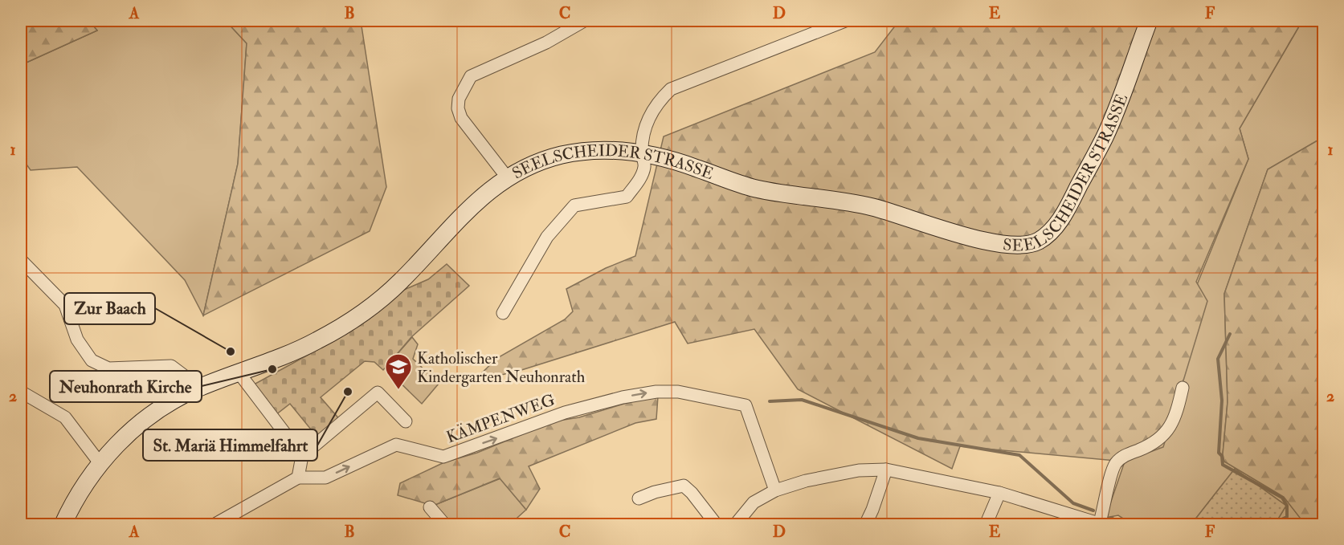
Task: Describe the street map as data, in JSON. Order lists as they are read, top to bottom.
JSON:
{
  "streets": {
    "street": ["SEELSCHEIDER STRASSE", "KÄMPENWEG"]
  },
  "one_way": ["KÄMPENWEG"],
  "places": {
    "other": ["Zur Baach", "Neuhonrath Kirche", "St. Mariä Himmelfahrt"],
    "school or university": ["Katholischer Kindergarten Neuhonrath"]
  },
  "grid": {
    "columns": [
      "A",
      "B",
      "C",
      "D",
      "E",
      "F"
    ],
    "rows": ["1", "2"]
  }
}
